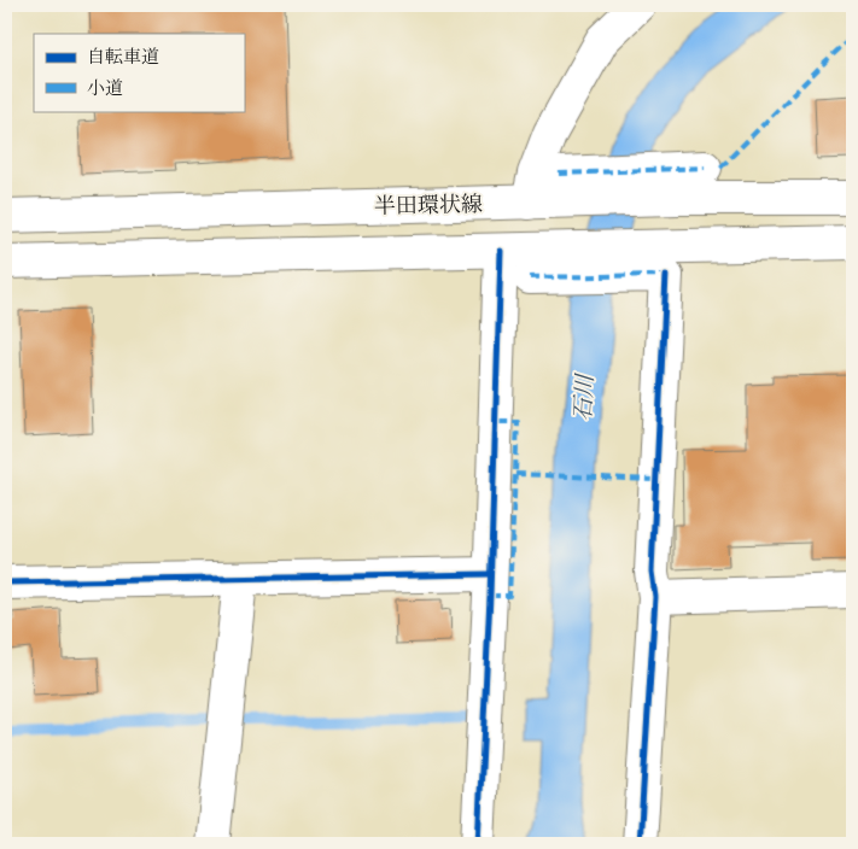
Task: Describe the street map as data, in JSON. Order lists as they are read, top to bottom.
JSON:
{
  "streets": {
    "street": ["半田環状線"]
  },
  "water": ["石川"],
  "legend": ["自転車道", "小道"]
}
